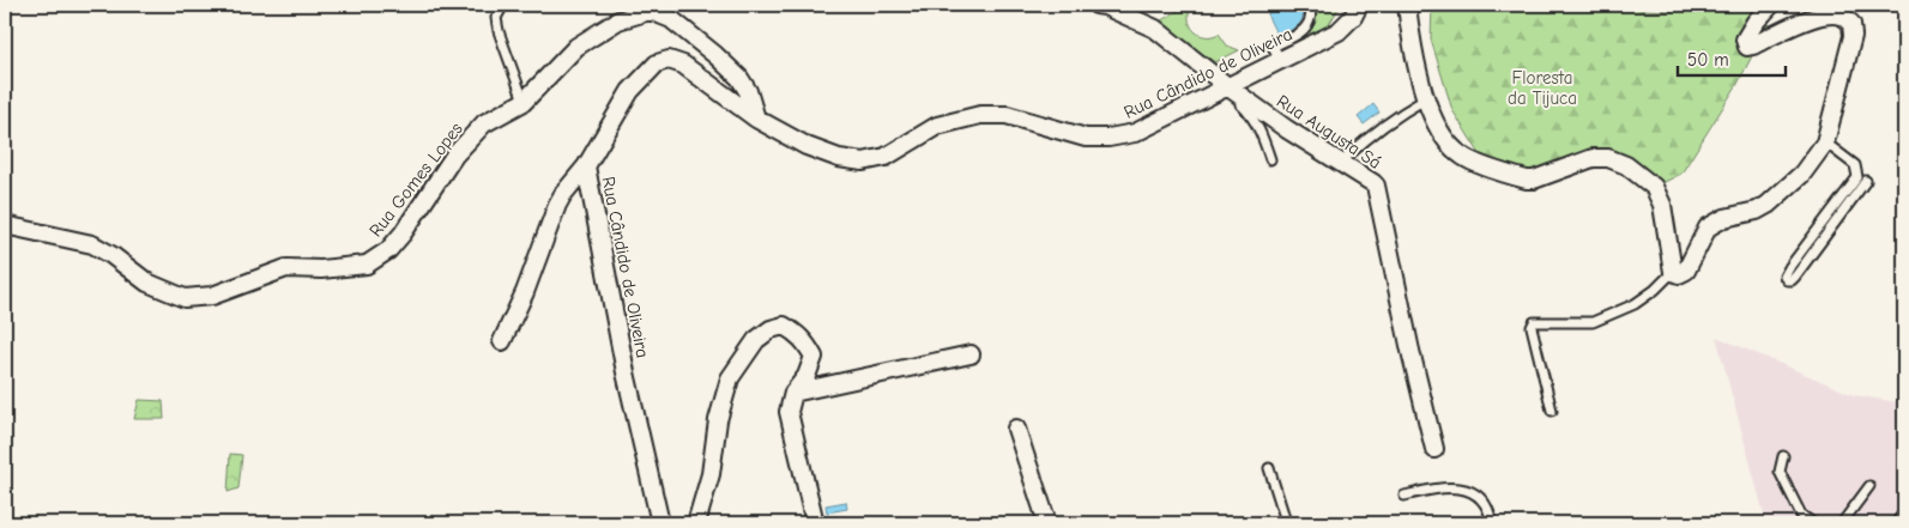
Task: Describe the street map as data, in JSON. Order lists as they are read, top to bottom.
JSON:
{
  "streets": {
    "street": ["Rua Cândido de Oliveira", "Rua Augusta Sá", "Rua Gomes Lopes"]
  },
  "crossings": [
    ["Rua Cândido de Oliveira", "Rua Augusta Sá"],
    ["Rua Cândido de Oliveira", "Rua Gomes Lopes"]
  ],
  "parks": ["Floresta da Tijuca"],
  "scale_bar": "50 m"
}
